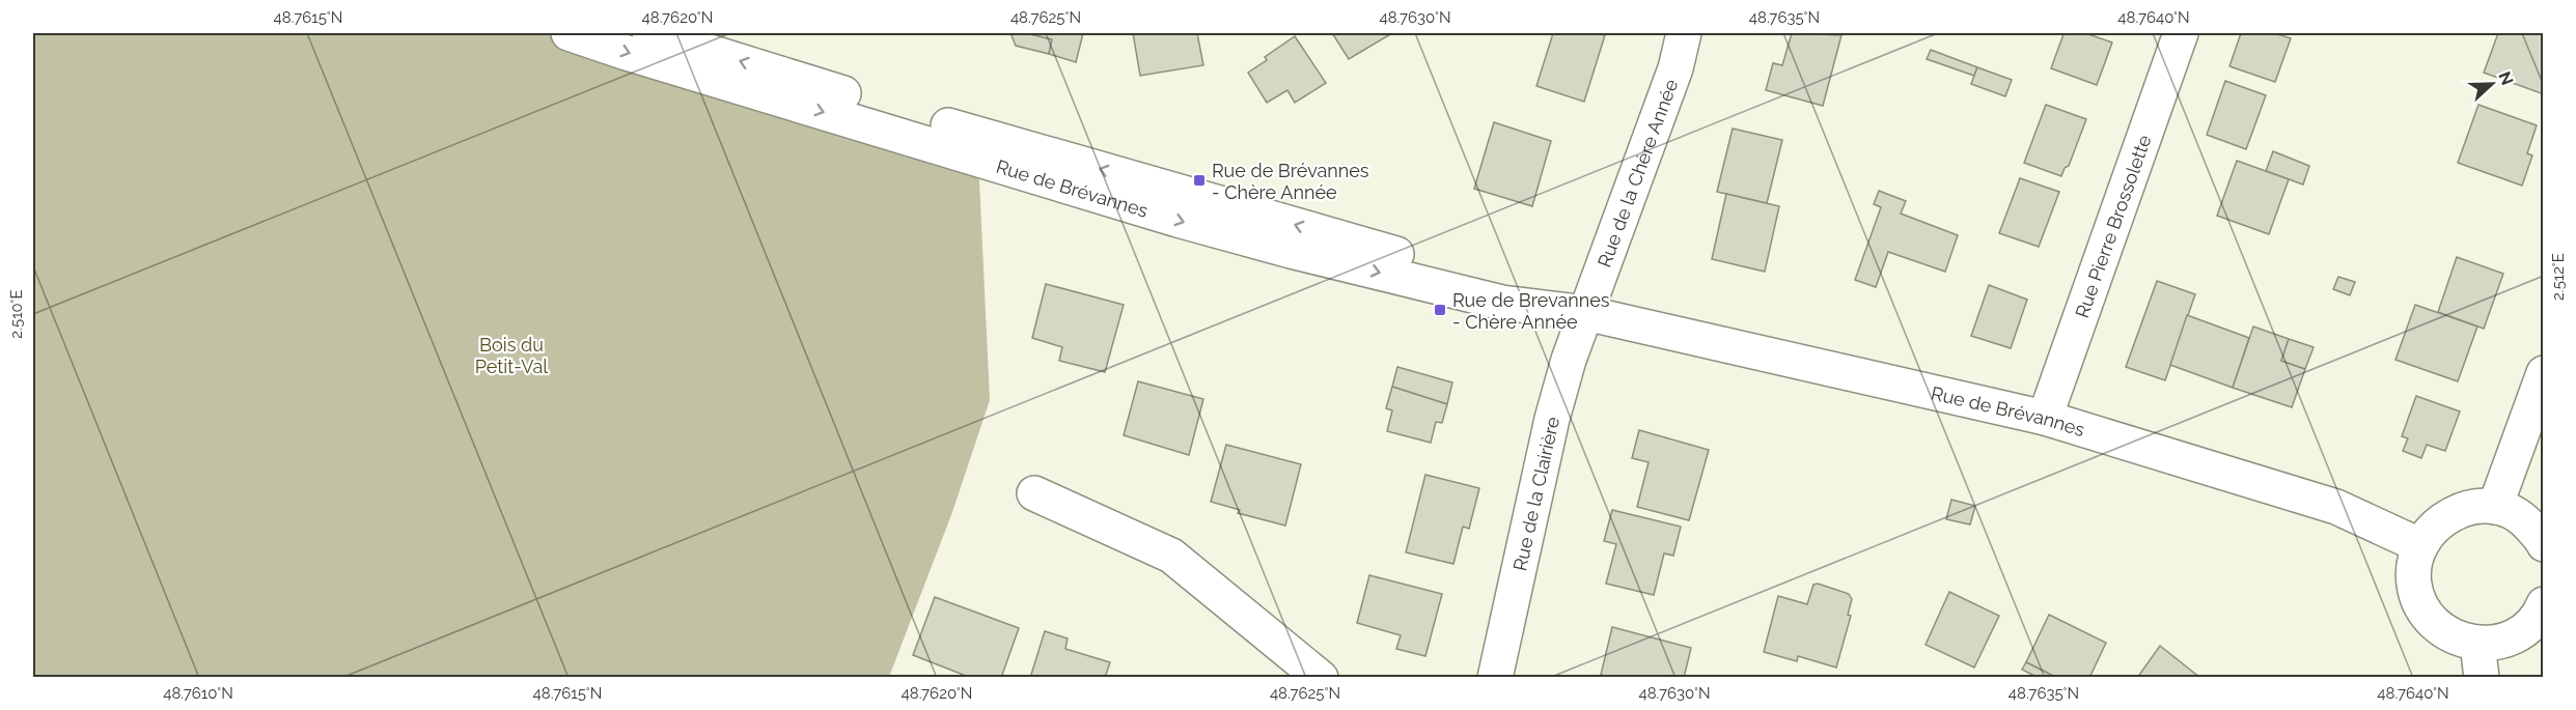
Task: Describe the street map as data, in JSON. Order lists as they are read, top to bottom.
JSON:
{
  "streets": {
    "street": [
      "Rue de la Chère Année",
      "Rue de Brévannes",
      "Rue Pierre Brossolette",
      "Rue de la Clairière"
    ]
  },
  "crossings": [
    ["Rue de la Chère Année", "Rue de Brévannes"],
    ["Rue de la Chère Année", "Rue de la Clairière"],
    ["Rue de Brévannes", "Rue Pierre Brossolette"],
    ["Rue de Brévannes", "Rue de la Clairière"]
  ],
  "parks": ["Bois du Petit-Val"],
  "places": {
    "transit": ["Rue de Brévannes - Chère Année", "Rue de Brevannes - Chère Année"]
  },
  "north": "right",
  "coordinates": [
    "48.7615°N",
    "48.7620°N",
    "48.7625°N",
    "48.7630°N",
    "48.7635°N",
    "48.7640°N",
    "2.512°E",
    "2.510°E",
    "48.7610°N"
  ]
}
